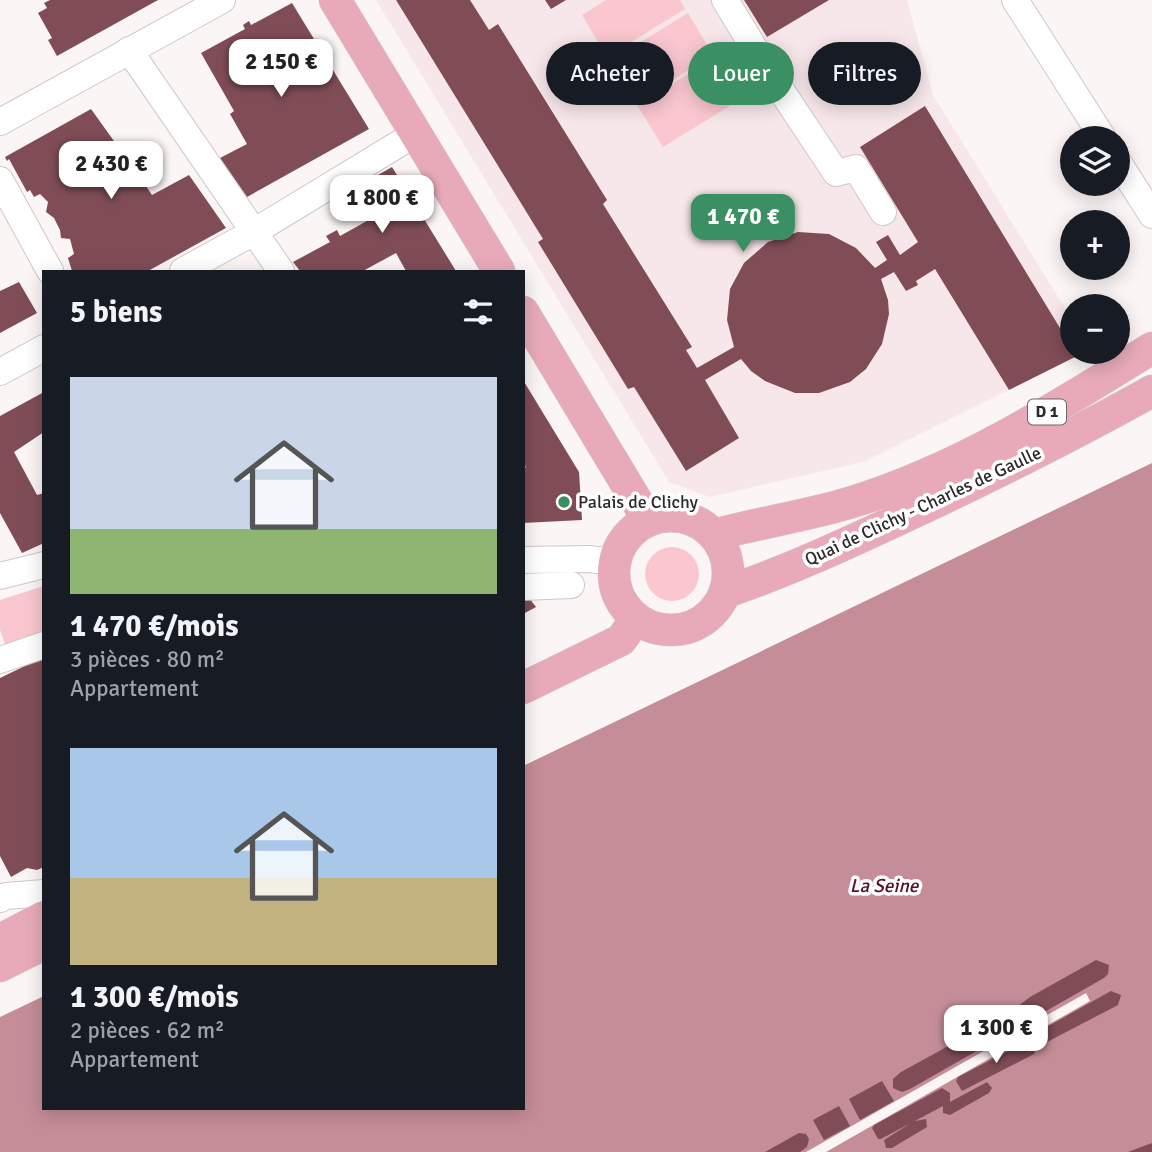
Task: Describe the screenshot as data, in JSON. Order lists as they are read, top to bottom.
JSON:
{
  "streets": {
    "main road": ["D 1", "Quai de Clichy - Charles de Gaulle"]
  },
  "water": ["La Seine"],
  "places": ["Palais de Clichy"],
  "page": {
    "price": [
      "2 150 €",
      "2 430 €",
      "1 800 €",
      "1 470 €",
      "1 300 €"
    ],
    "chip": ["Acheter", "Louer", "Filtres"],
    "map_buttons": ["+", "−"],
    "heading": "5 biens",
    "list": [
      {
        "name": "1 470 €/mois",
        "note": "3 pièces · 80 m² · Appartement"
      },
      {
        "name": "1 300 €/mois",
        "note": "2 pièces · 62 m² · Appartement"
      }
    ]
  }
}
